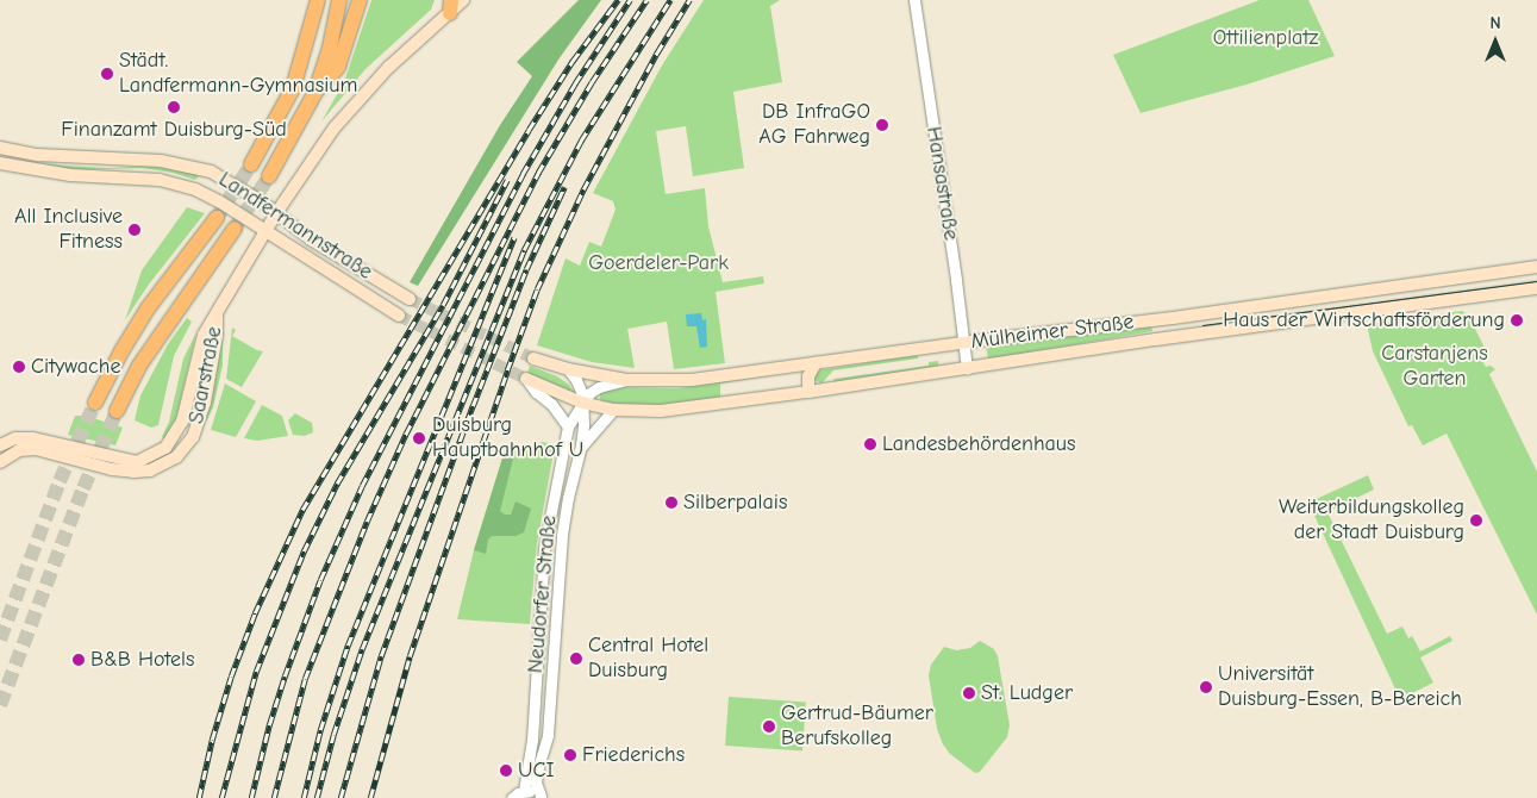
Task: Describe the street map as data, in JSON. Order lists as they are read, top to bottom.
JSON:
{
  "streets": {
    "main road": ["Landfermannstraße", "Mülheimer Straße", "Saarstraße"],
    "street": ["Hansastraße", "Neudorfer Straße"]
  },
  "crossings": [
    ["Hansastraße", "Mülheimer Straße"],
    ["Landfermannstraße", "Saarstraße"],
    ["Mülheimer Straße", "Neudorfer Straße"]
  ],
  "parks": ["Ottilienplatz", "Goerdeler-Park", "Carstanjens Garten"],
  "places": [
    "Städt. Landfermann-Gymnasium",
    "Finanzamt Duisburg-Süd",
    "DB InfraGO AG Fahrweg",
    "All Inclusive Fitness",
    "Haus der Wirtschaftsförderung",
    "Citywache",
    "Duisburg Hauptbahnhof U",
    "Landesbehördenhaus",
    "Silberpalais",
    "Weiterbildungskolleg der Stadt Duisburg",
    "Central Hotel Duisburg",
    "B&B Hotels",
    "Universität Duisburg-Essen, B-Bereich",
    "St. Ludger",
    "Gertrud-Bäumer Berufskolleg",
    "Friederichs",
    "UCI"
  ],
  "north": "top"
}
